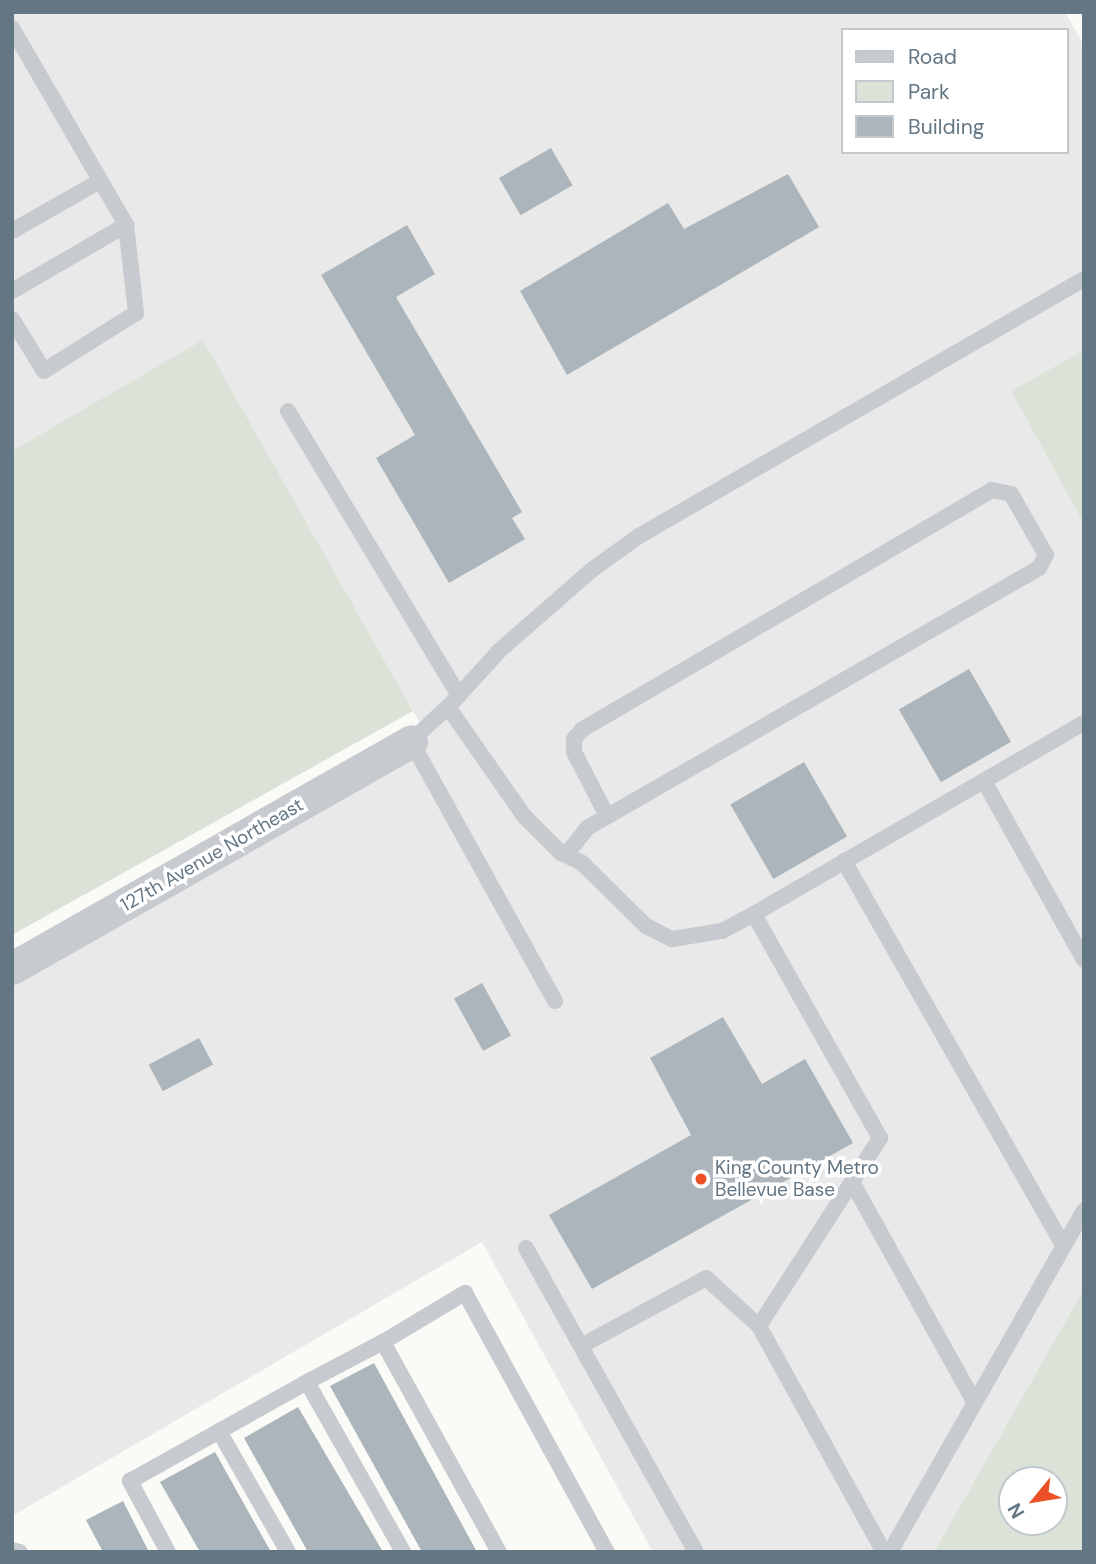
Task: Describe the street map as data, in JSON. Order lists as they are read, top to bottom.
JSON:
{
  "streets": {
    "street": ["127th Avenue Northeast"]
  },
  "places": ["King County Metro Bellevue Base"],
  "legend": ["Road", "Park", "Building"],
  "north": "bottom left"
}
